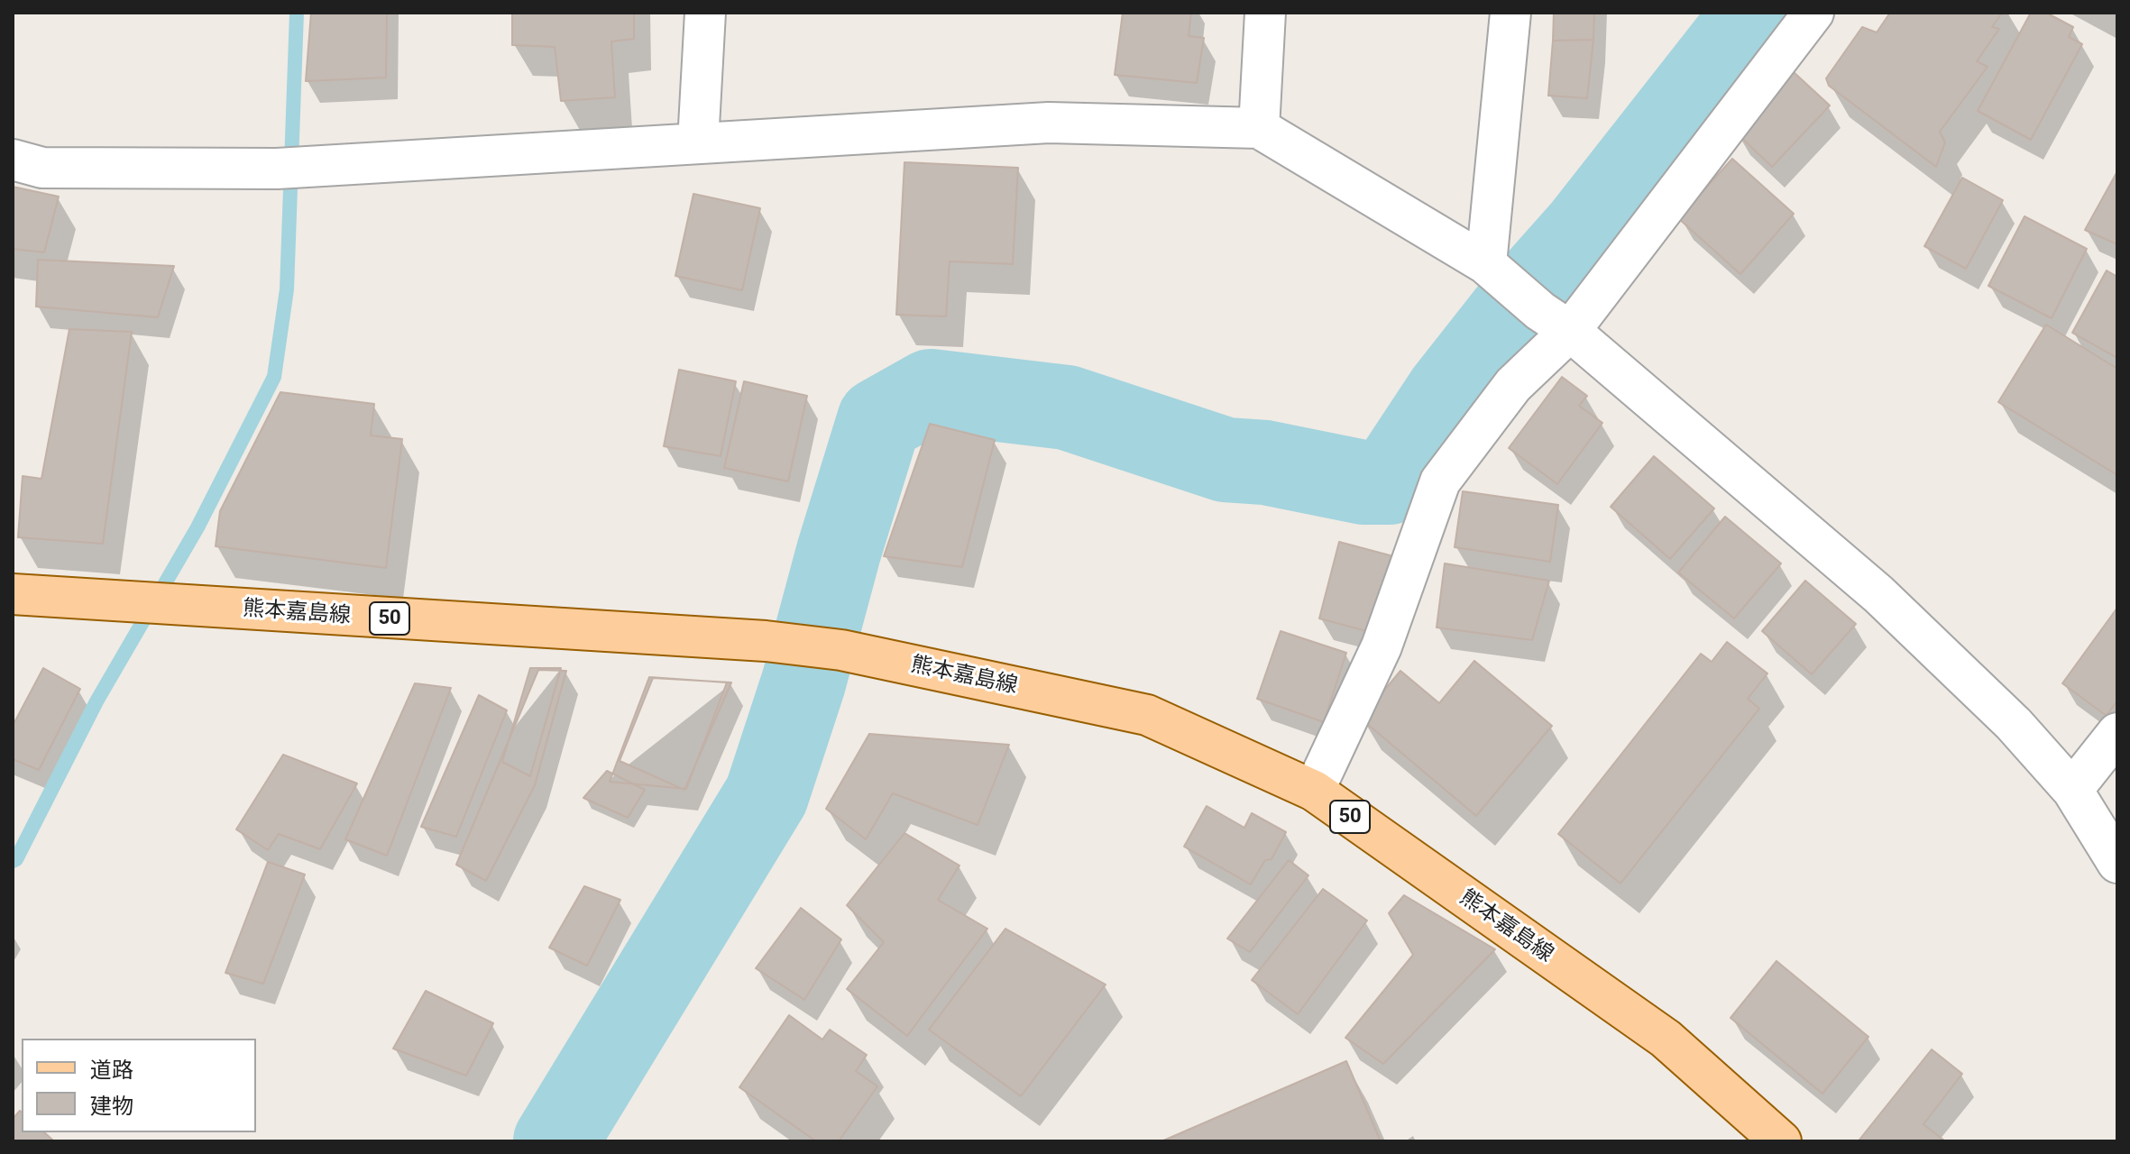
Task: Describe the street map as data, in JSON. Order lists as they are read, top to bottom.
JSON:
{
  "streets": {
    "main road": ["熊本嘉島線", "50"]
  },
  "legend": ["道路", "建物"]
}
